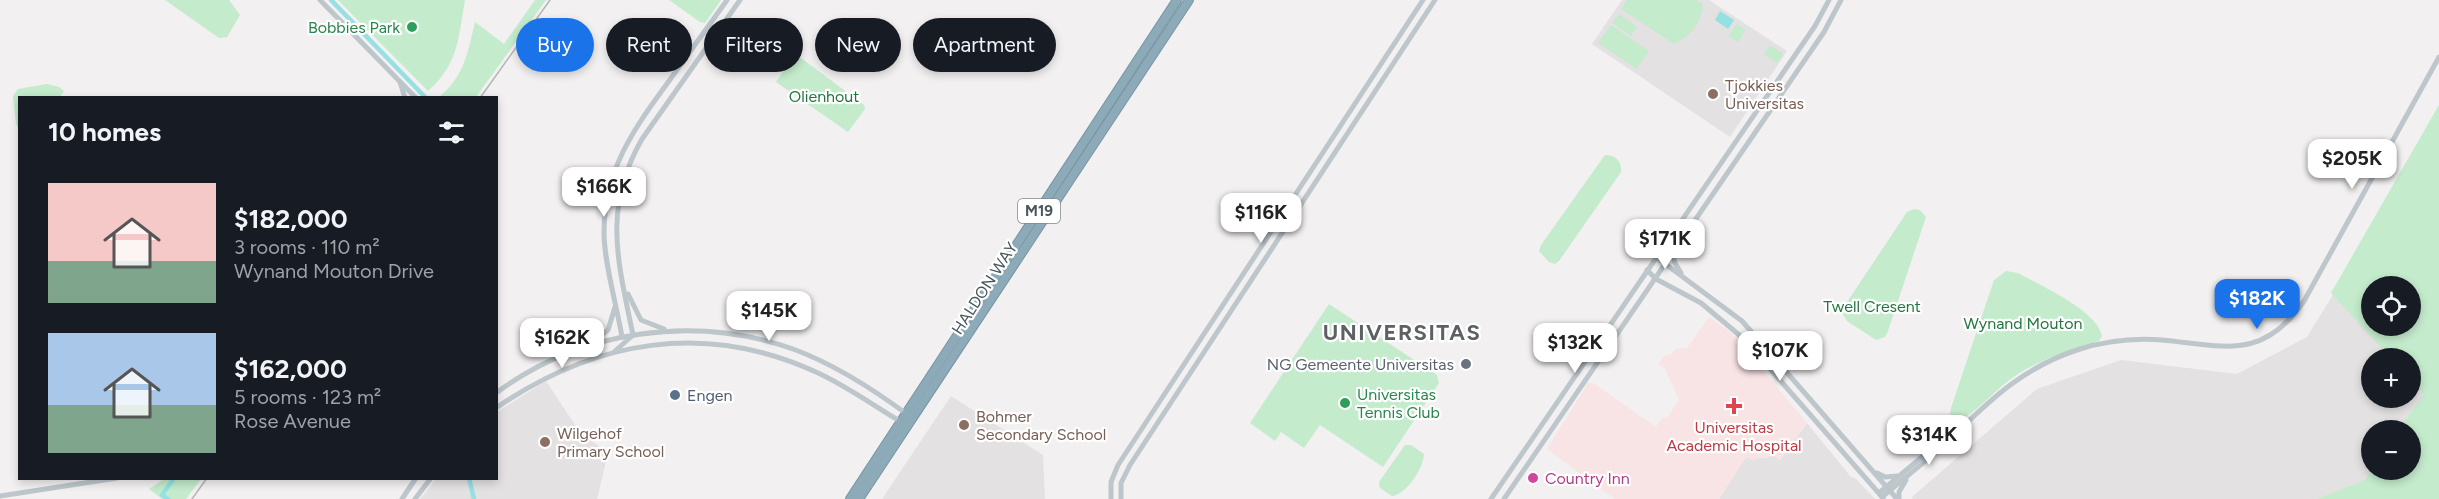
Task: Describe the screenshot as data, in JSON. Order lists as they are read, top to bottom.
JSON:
{
  "streets": {
    "highway": ["M19", "HALDON WAY"]
  },
  "districts": ["UNIVERSITAS"],
  "parks": ["Olienhout", "Twell Cresent", "Wynand Mouton"],
  "places": {
    "other": [
      "Bobbies Park",
      "Tjokkies Universitas",
      "NG Gemeente Universitas",
      "Engen",
      "Universitas Tennis Club",
      "Bohmer Secondary School",
      "Wilgehof Primary School",
      "Country Inn"
    ],
    "health": ["Universitas Academic Hospital"]
  },
  "page": {
    "chip": [
      "Buy",
      "Rent",
      "Filters",
      "New",
      "Apartment"
    ],
    "heading": "10 homes",
    "price": [
      "$205K",
      "$166K",
      "$116K",
      "$171K",
      "$182K",
      "$145K",
      "$162K",
      "$132K",
      "$107K",
      "$314K"
    ],
    "list": [
      {
        "name": "$182,000",
        "note": "3 rooms · 110 m² · Wynand Mouton Drive"
      },
      {
        "name": "$162,000",
        "note": "5 rooms · 123 m² · Rose Avenue"
      }
    ],
    "map_buttons": ["+", "−"]
  }
}
